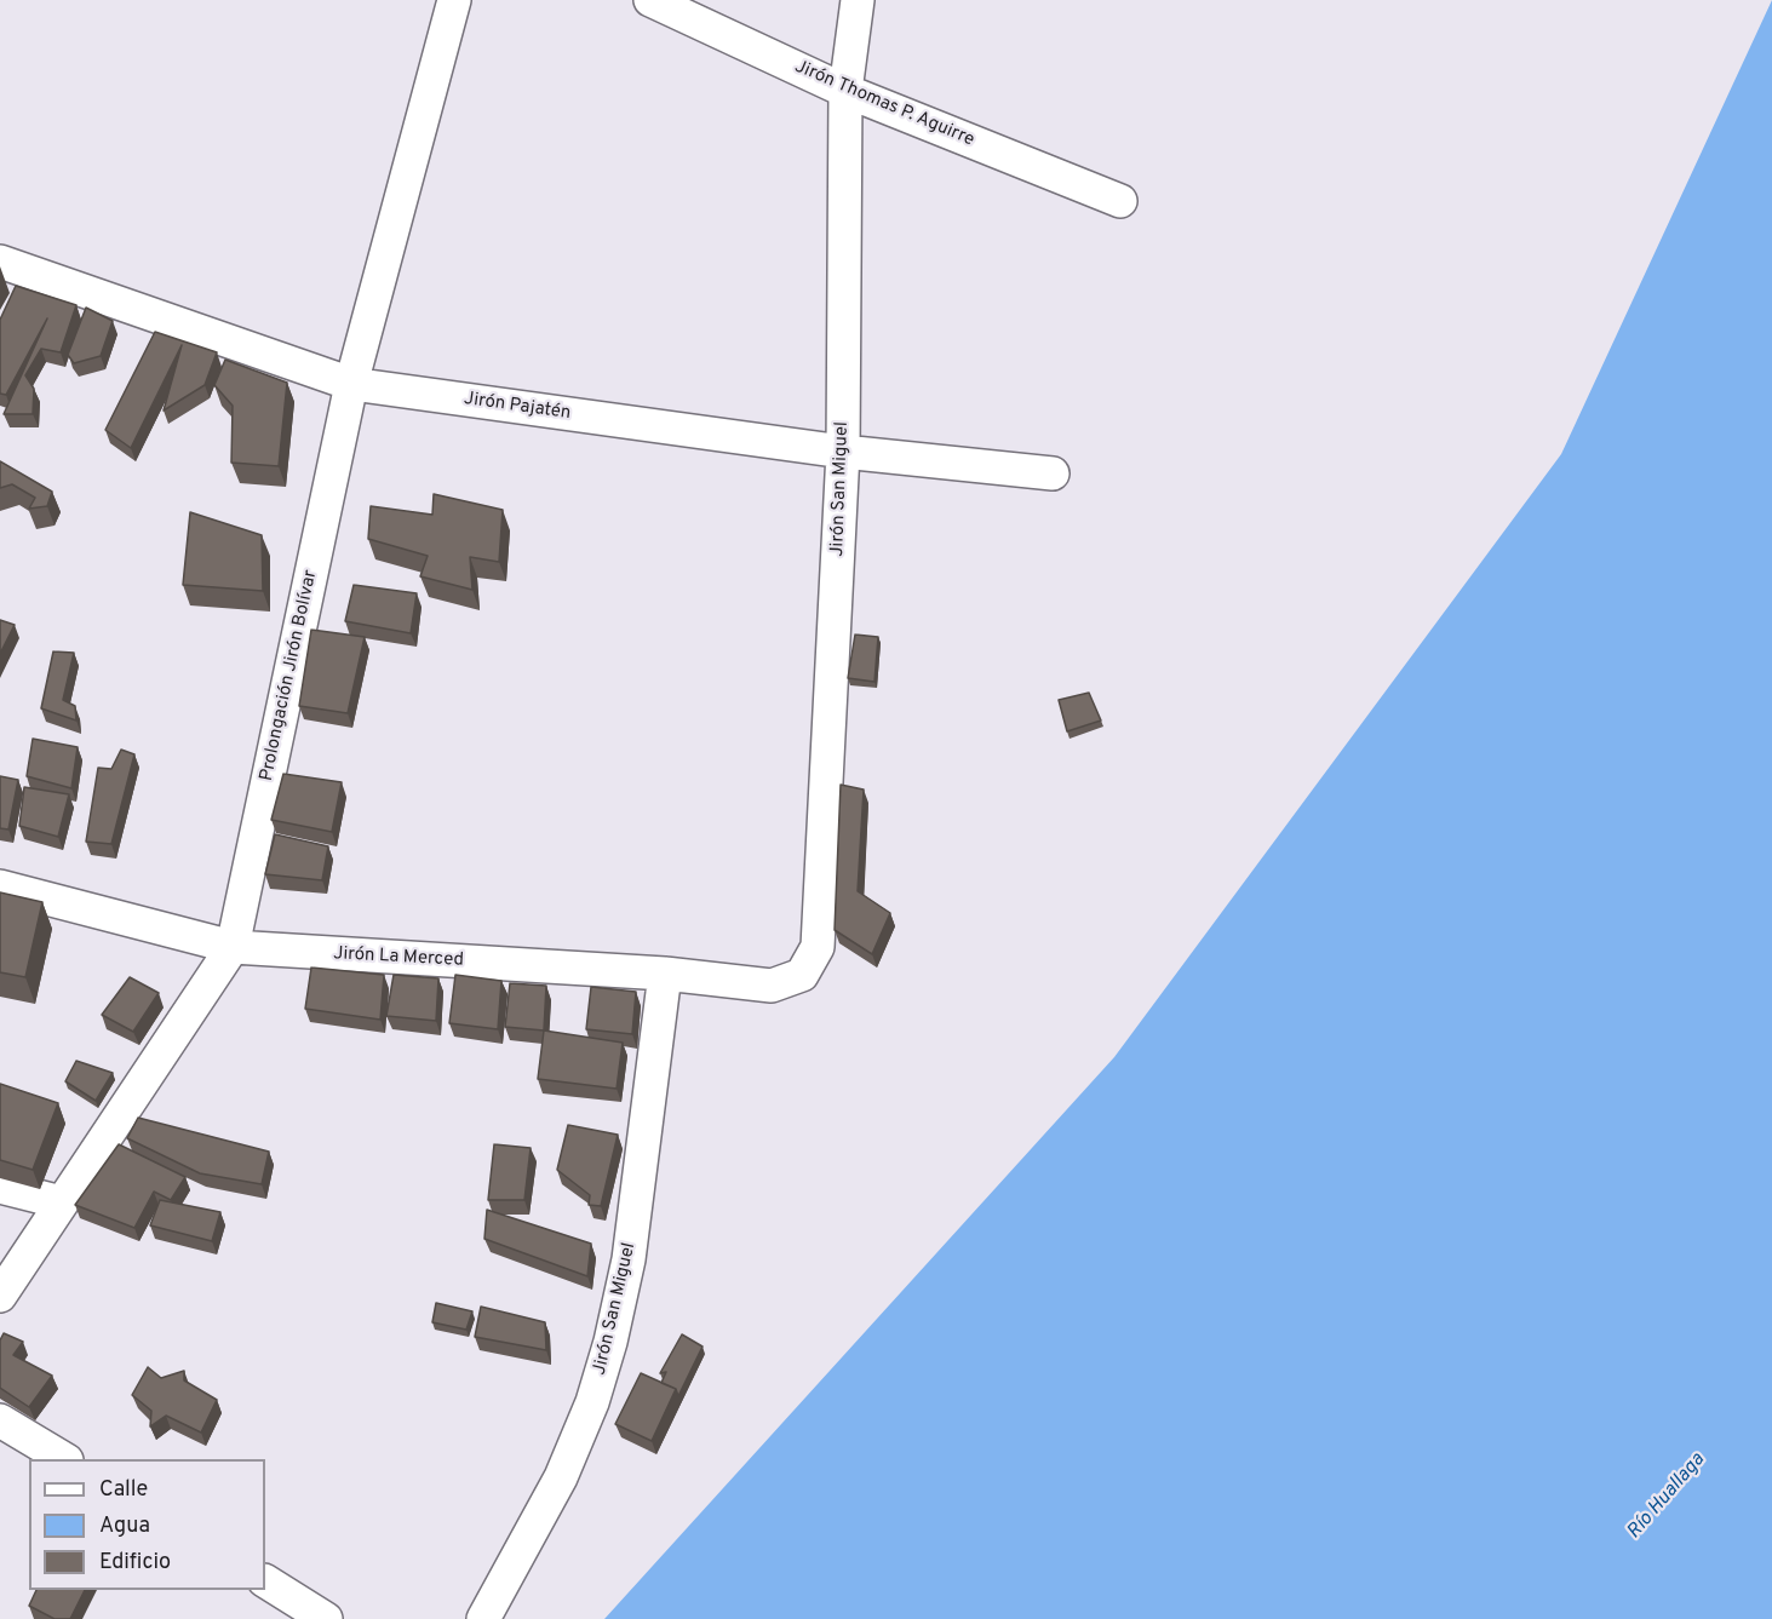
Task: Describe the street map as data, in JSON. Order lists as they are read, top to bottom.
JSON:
{
  "streets": {
    "street": [
      "Jirón Thomas P. Aguirre",
      "Jirón Pajatén",
      "Jirón San Miguel",
      "Prolongación Jirón Bolívar",
      "Jirón La Merced"
    ]
  },
  "crossings": [
    ["Jirón Thomas P. Aguirre", "Jirón San Miguel"],
    ["Jirón Pajatén", "Jirón San Miguel"],
    ["Jirón Pajatén", "Prolongación Jirón Bolívar"],
    ["Jirón San Miguel", "Jirón La Merced"],
    ["Prolongación Jirón Bolívar", "Jirón La Merced"]
  ],
  "water": ["Río Huallaga"],
  "legend": ["Calle", "Agua", "Edificio"]
}
